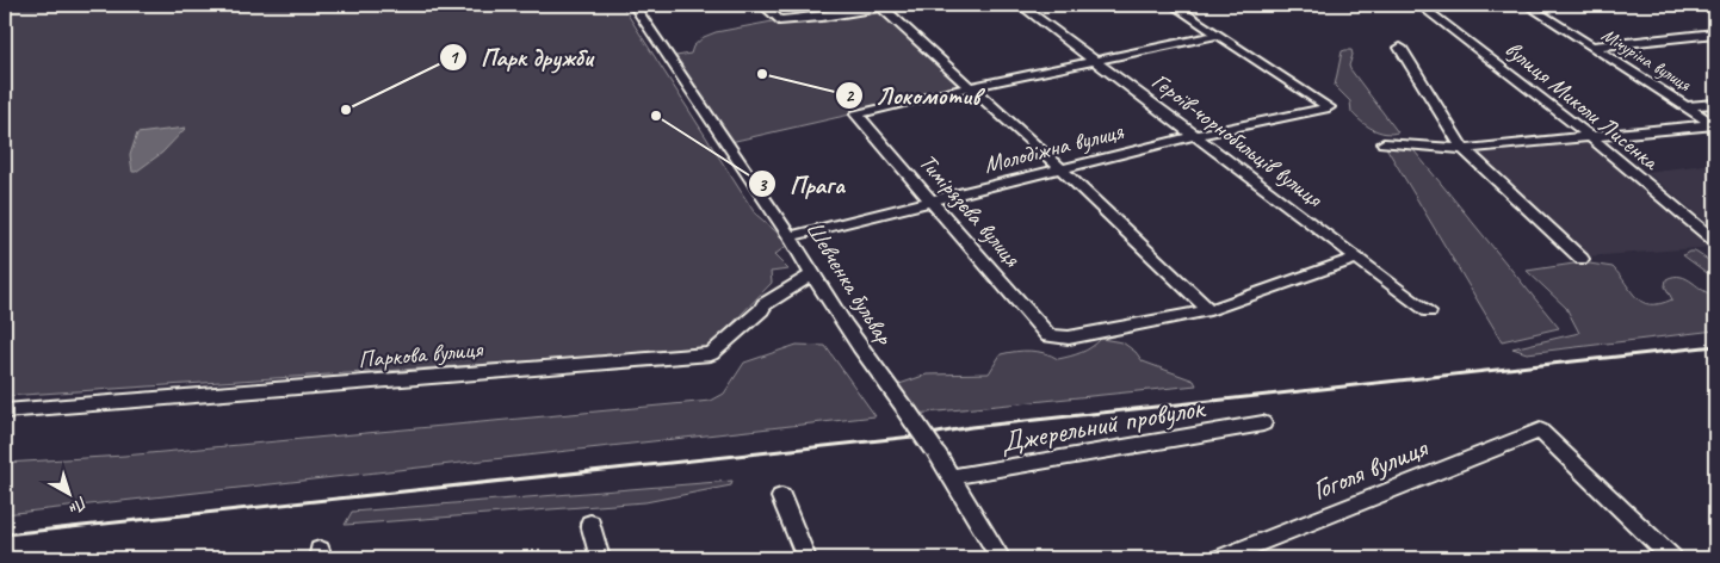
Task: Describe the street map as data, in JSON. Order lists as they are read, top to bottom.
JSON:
{
  "streets": {
    "street": [
      "Мічуріна вулиця",
      "вулиця Миколи Лисенка",
      "Героїв-чорнобильців вулиця",
      "Молодіжна вулиця",
      "Тимірязєва вулиця",
      "Шевченка бульвар",
      "Паркова вулиця",
      "Джерельний провулок",
      "Гоголя вулиця"
    ]
  },
  "crossings": [
    ["Героїв-чорнобильців вулиця", "Молодіжна вулиця"],
    ["Молодіжна вулиця", "Тимірязєва вулиця"],
    ["Молодіжна вулиця", "Шевченка бульвар"],
    ["Шевченка бульвар", "Паркова вулиця"],
    ["Шевченка бульвар", "Джерельний провулок"]
  ],
  "places": ["Локомотив", "Парк дружби", "Прага"],
  "north": "bottom right"
}
